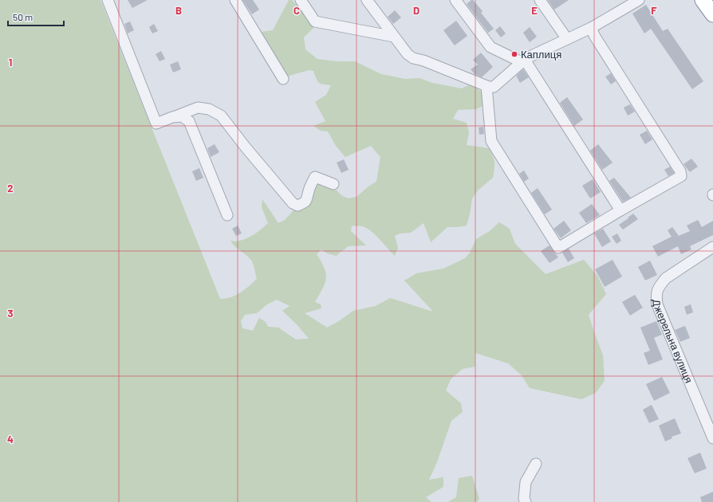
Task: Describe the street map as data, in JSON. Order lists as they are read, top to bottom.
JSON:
{
  "streets": {
    "street": ["Джерельна вулиця"]
  },
  "places": ["Каплиця"],
  "scale_bar": "50 m",
  "grid": {
    "columns": [
      "B",
      "C",
      "D",
      "E",
      "F"
    ],
    "rows": [
      "1",
      "2",
      "3",
      "4"
    ]
  }
}
